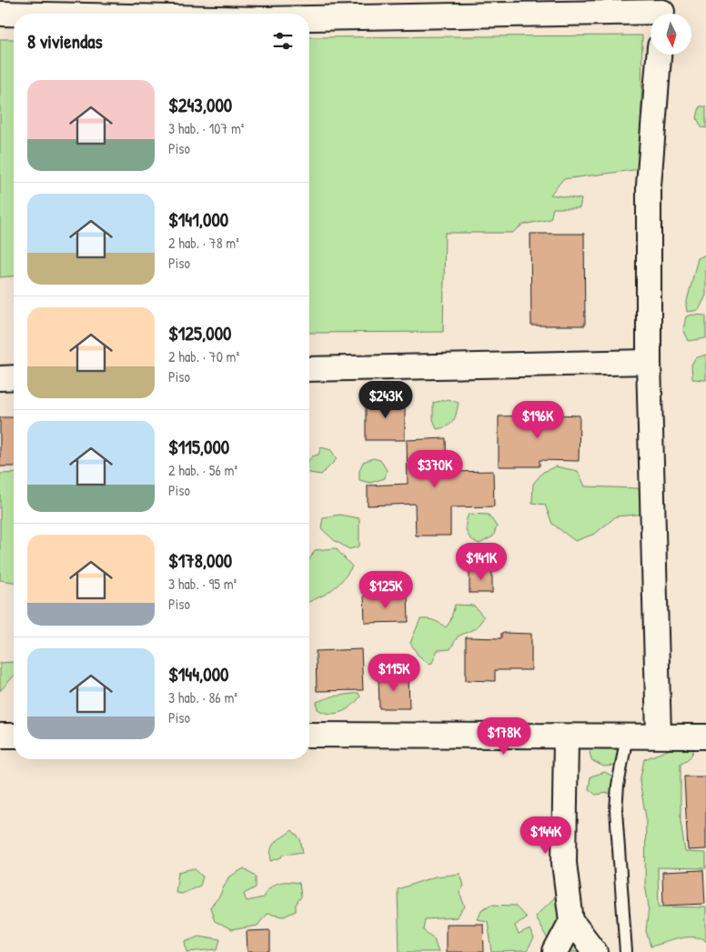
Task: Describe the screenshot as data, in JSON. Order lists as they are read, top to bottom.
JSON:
{
  "north": "bottom",
  "page": {
    "heading": "8 viviendas",
    "list": [
      {
        "name": "$243,000",
        "note": "3 hab. · 107 m² · Piso"
      },
      {
        "name": "$141,000",
        "note": "2 hab. · 78 m² · Piso"
      },
      {
        "name": "$125,000",
        "note": "2 hab. · 70 m² · Piso"
      },
      {
        "name": "$115,000",
        "note": "2 hab. · 56 m² · Piso"
      },
      {
        "name": "$178,000",
        "note": "3 hab. · 95 m² · Piso"
      },
      {
        "name": "$144,000",
        "note": "3 hab. · 86 m² · Piso"
      }
    ],
    "price": [
      "$243K",
      "$196K",
      "$370K",
      "$141K",
      "$125K",
      "$115K",
      "$178K",
      "$144K"
    ]
  }
}
